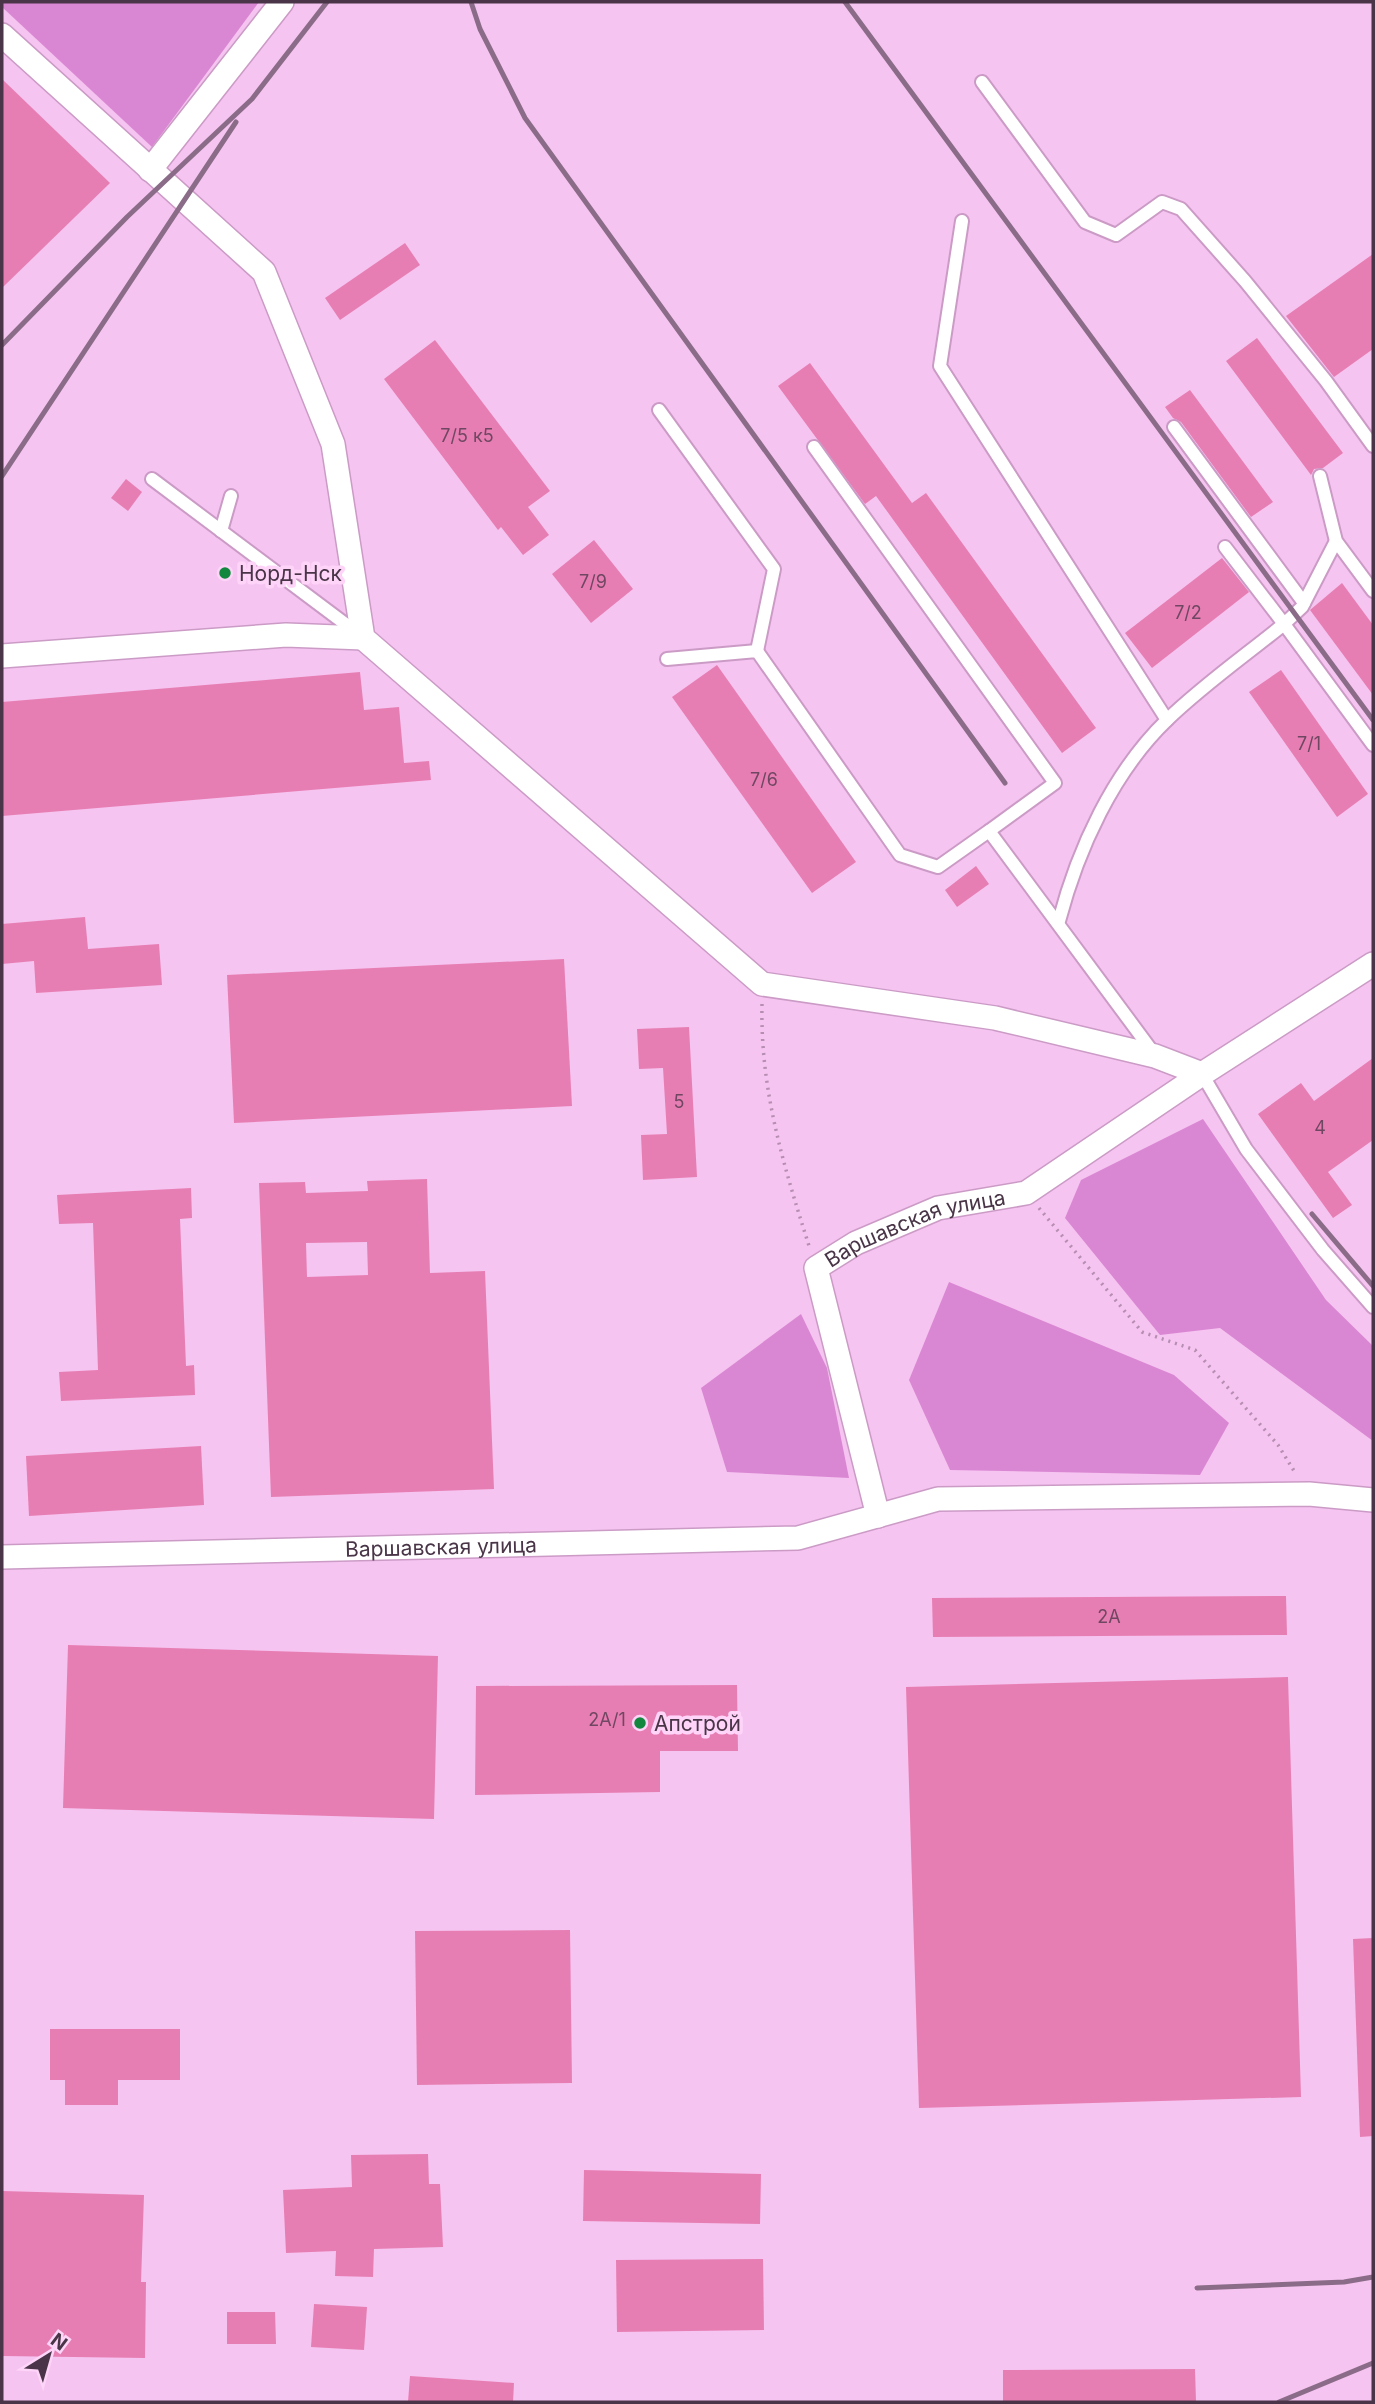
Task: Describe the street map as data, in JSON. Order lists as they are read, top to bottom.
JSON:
{
  "streets": {
    "street": ["Варшавская улица"]
  },
  "places": ["Норд-Нск", "Апстрой"],
  "house_numbers": [
    "7/5 к5",
    "7/9",
    "7/2",
    "7/1",
    "7/6",
    "5",
    "4",
    "2А",
    "2А/1"
  ],
  "north": "top right"
}
